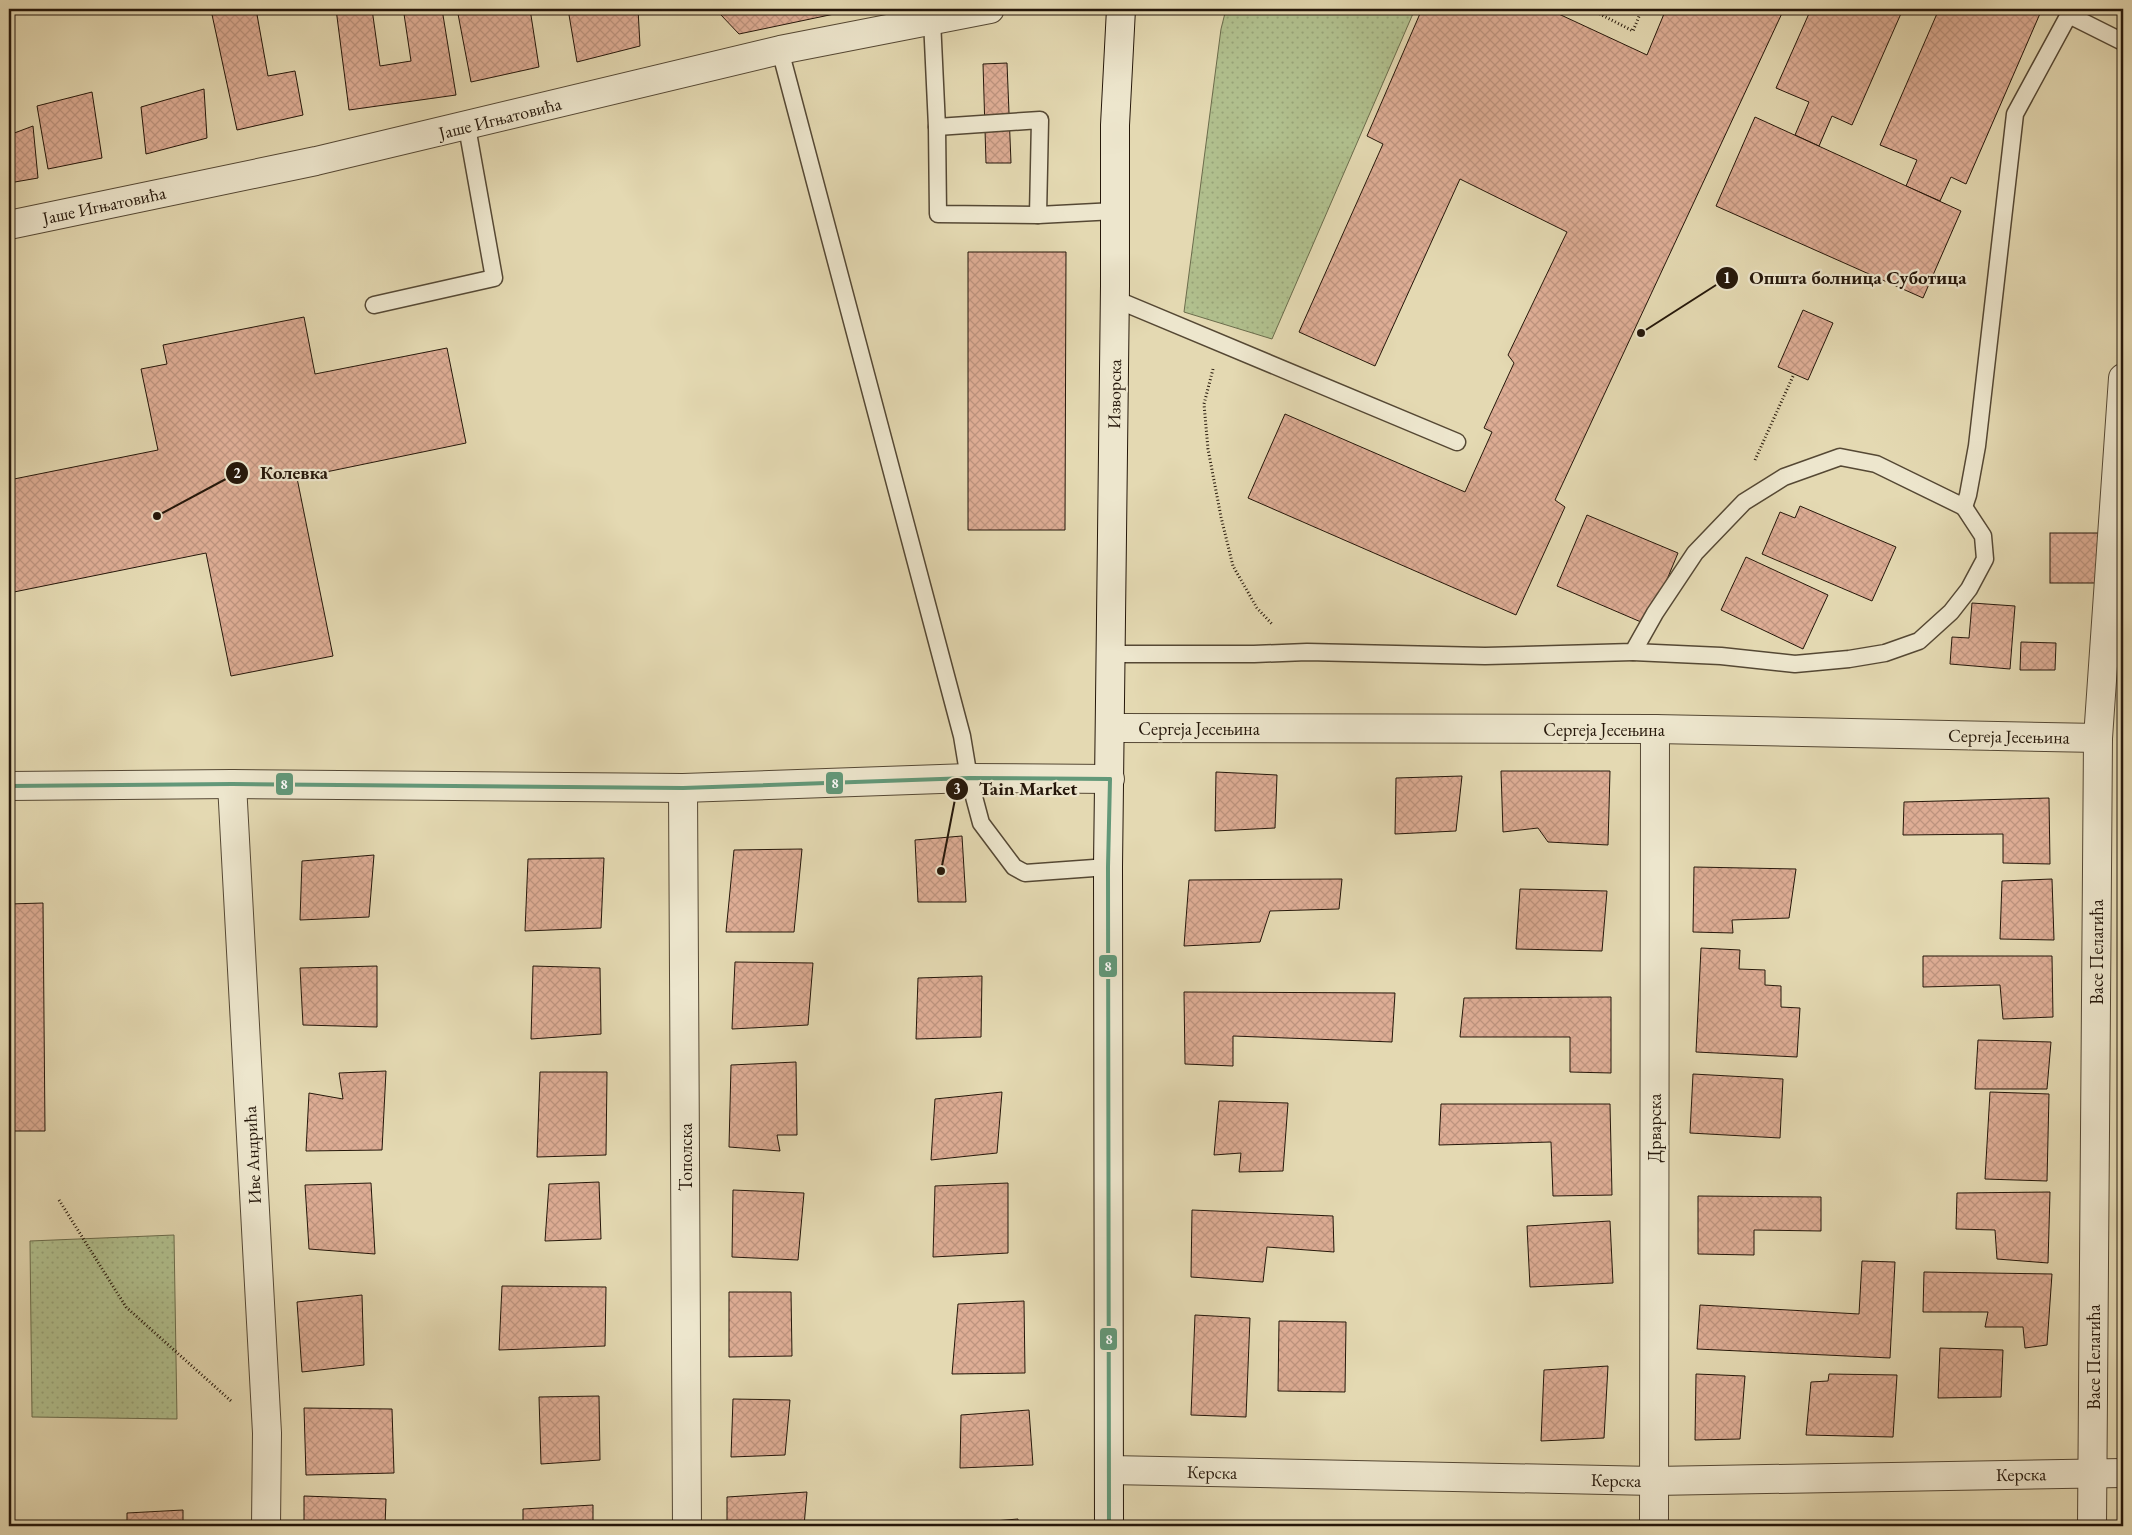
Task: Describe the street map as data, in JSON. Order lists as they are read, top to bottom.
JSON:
{
  "streets": {
    "street": [
      "Јаше Игњатовића",
      "Изворска",
      "Сергеја Јесењина",
      "Васе Пелагића",
      "Дрварска",
      "Иве Андрића",
      "Тополска",
      "Керска"
    ]
  },
  "crossings": [
    ["Изворска", "Сергеја Јесењина"],
    ["Изворска", "Керска"],
    ["Сергеја Јесењина", "Васе Пелагића"],
    ["Сергеја Јесењина", "Дрварска"],
    ["Васе Пелагића", "Керска"],
    ["Дрварска", "Керска"]
  ],
  "places": ["Општа болница Суботица", "Колевка", "Tain Market"],
  "lines": ["transit line 8"]
}
